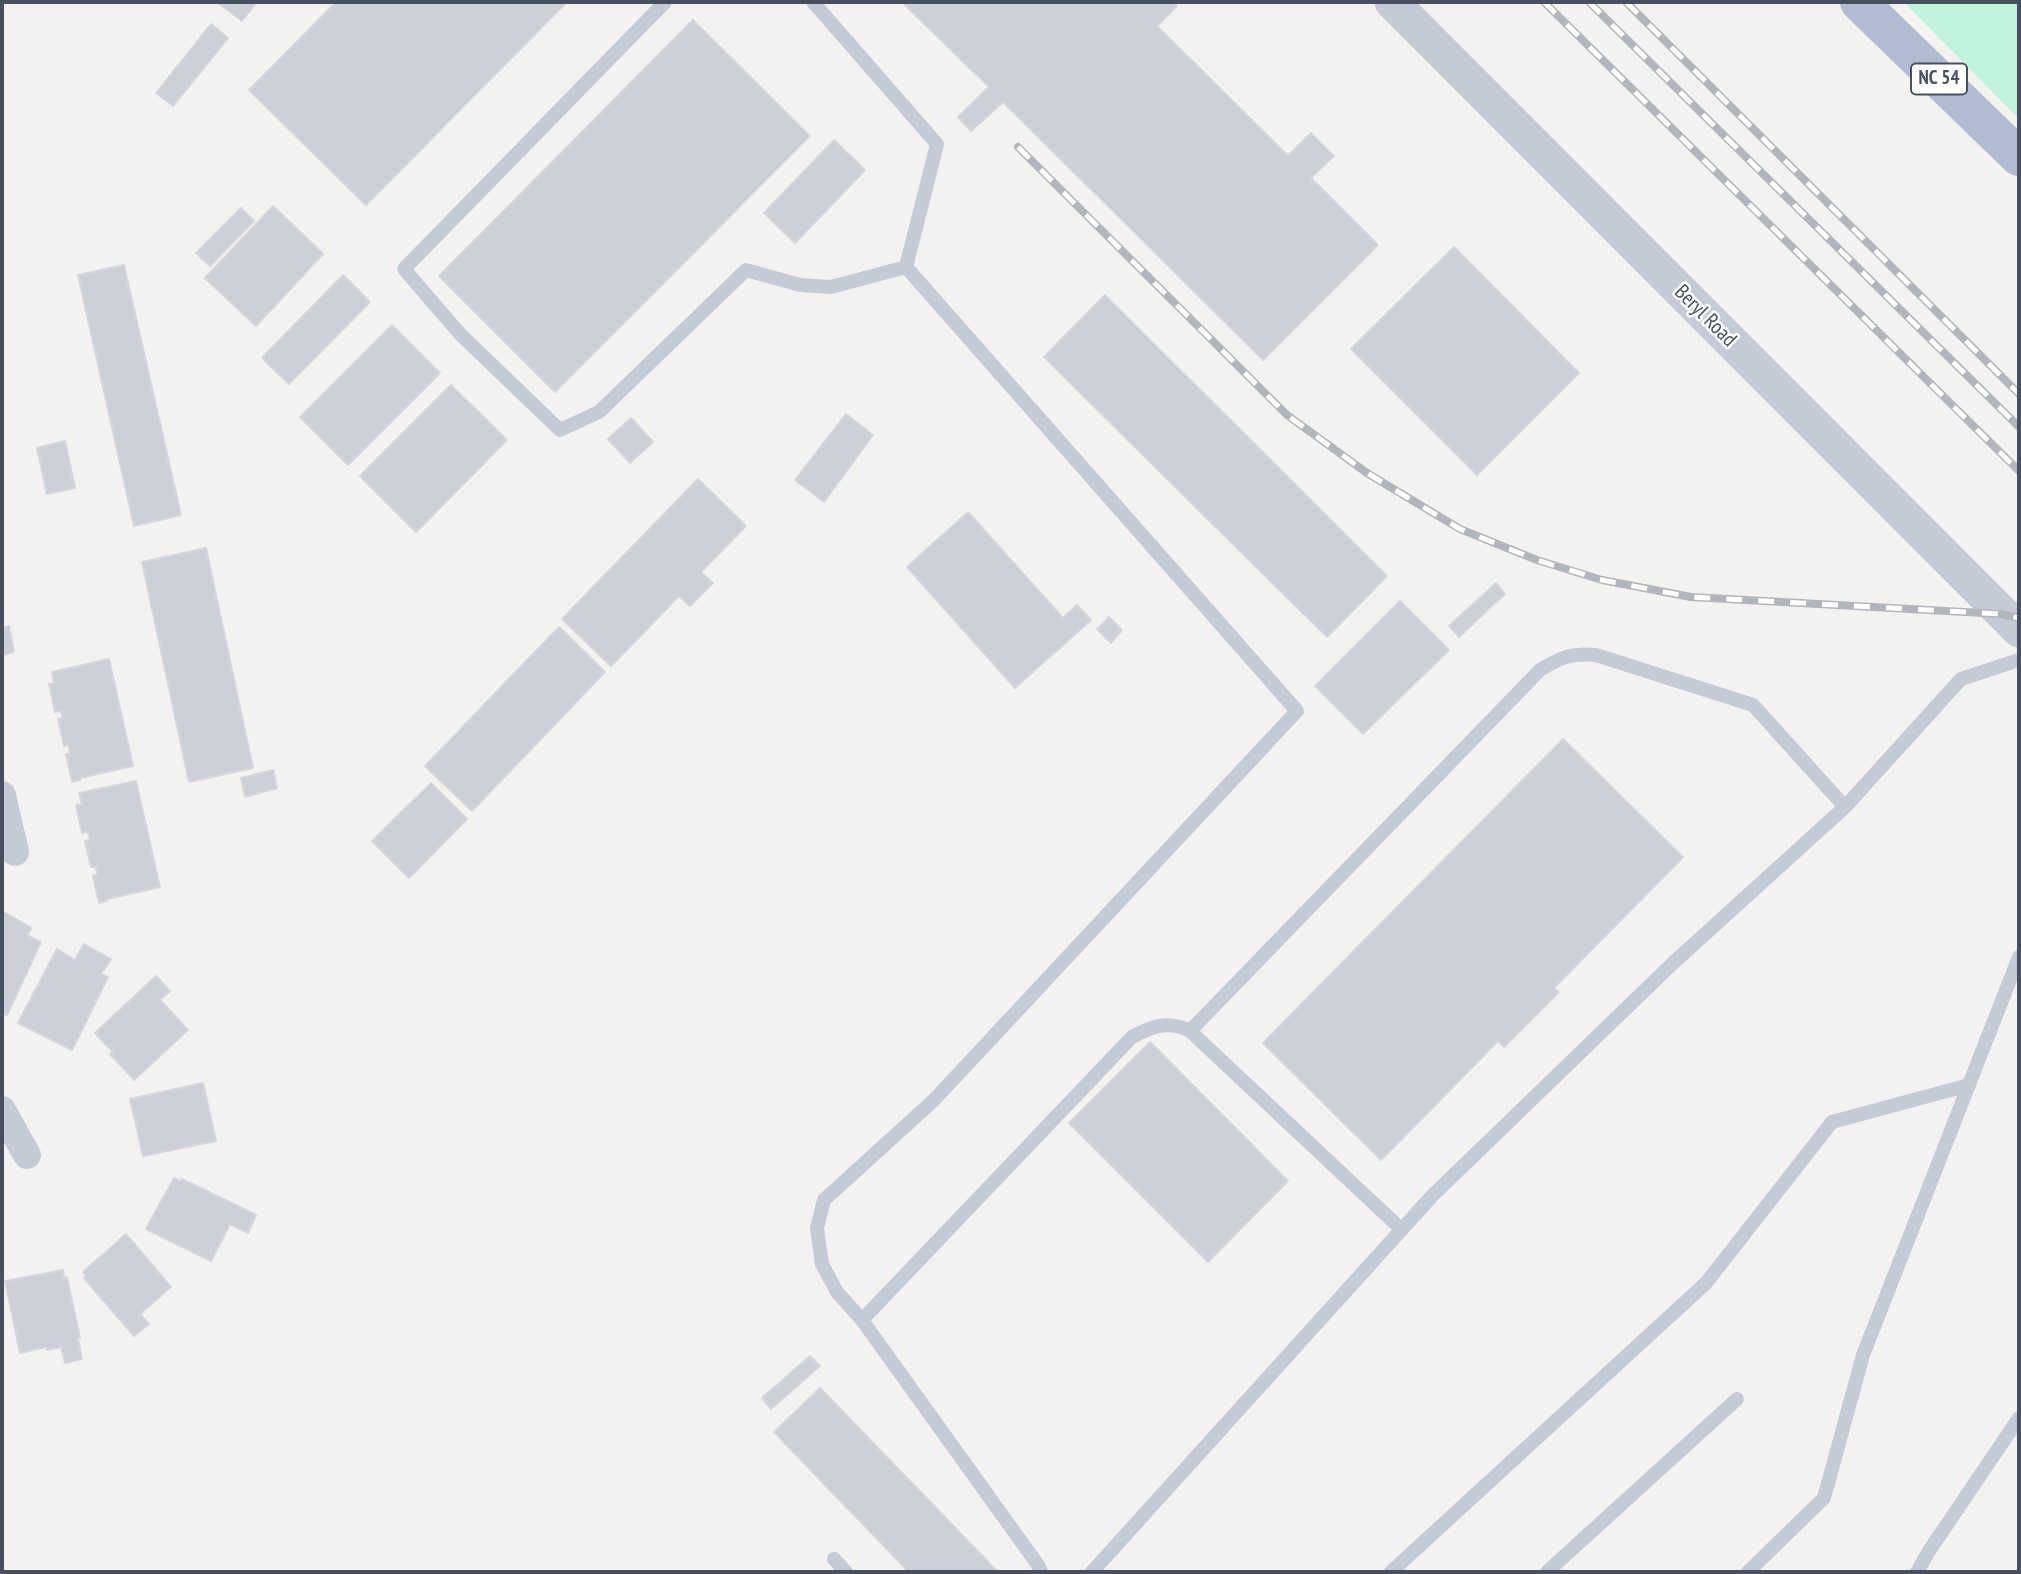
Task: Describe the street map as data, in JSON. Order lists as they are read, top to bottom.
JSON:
{
  "streets": {
    "main road": ["NC 54"],
    "street": ["Beryl Road"]
  }
}
